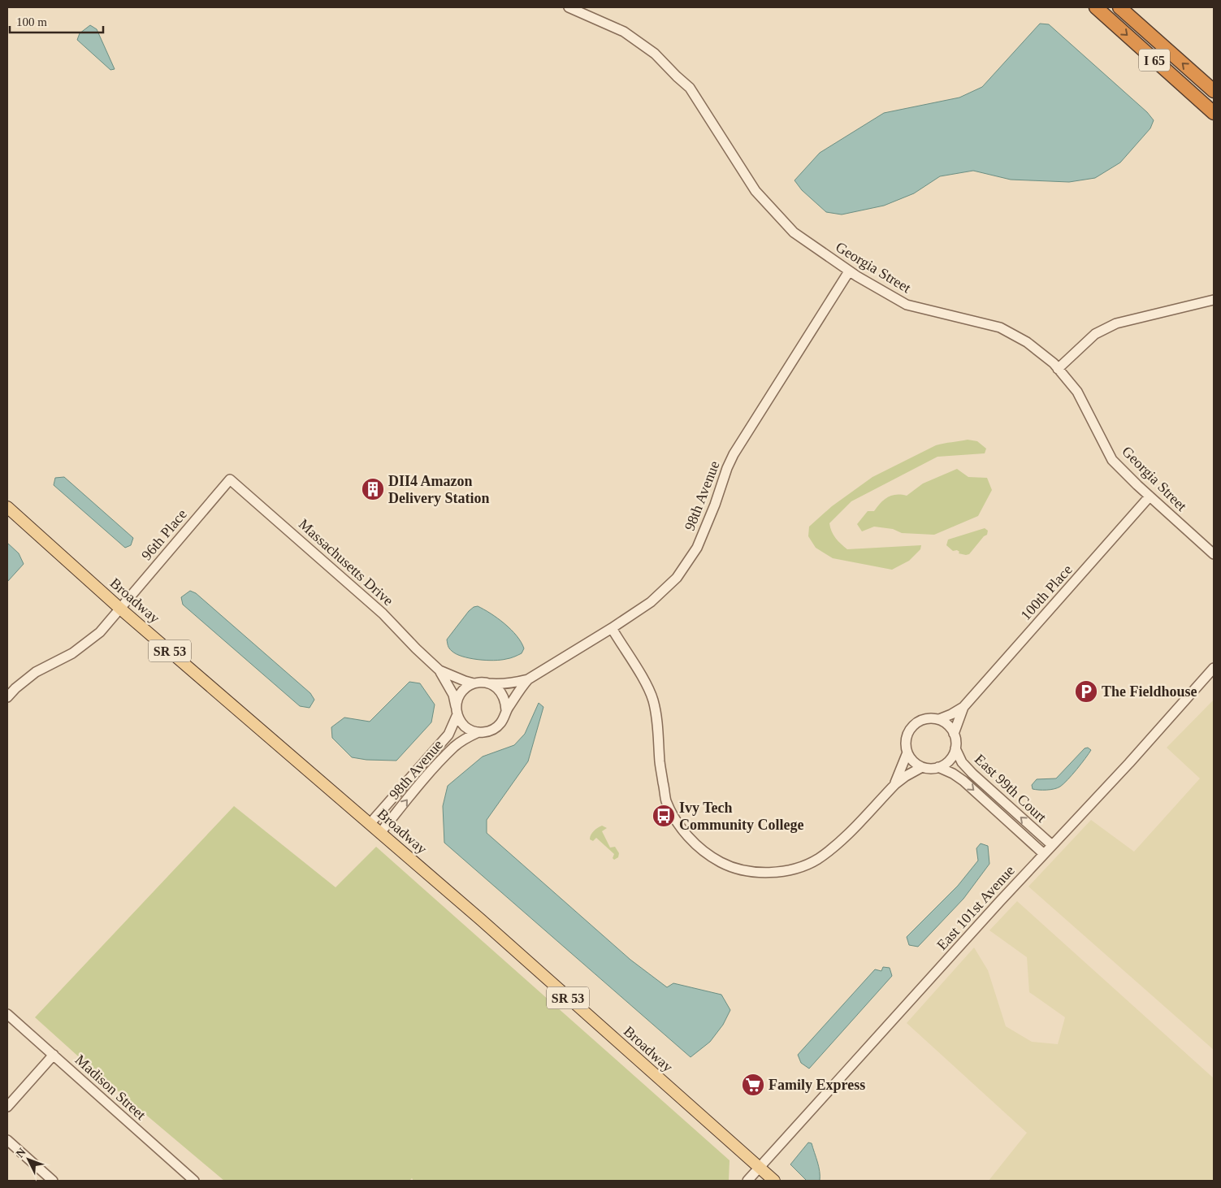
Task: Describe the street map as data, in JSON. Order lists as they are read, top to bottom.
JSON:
{
  "streets": {
    "highway": ["I 65"],
    "main road": ["Broadway", "SR 53"],
    "street": [
      "Georgia Street",
      "98th Avenue",
      "96th Place",
      "Massachusetts Drive",
      "100th Place",
      "East 99th Court",
      "East 101st Avenue",
      "Madison Street"
    ]
  },
  "crossings": [
    ["Georgia Street", "98th Avenue"],
    ["Georgia Street", "100th Place"],
    ["98th Avenue", "Broadway"],
    ["96th Place", "Massachusetts Drive"],
    ["96th Place", "Broadway"],
    ["100th Place", "East 99th Court"],
    ["Broadway", "East 101st Avenue"],
    ["East 99th Court", "East 101st Avenue"]
  ],
  "places": {
    "building": ["DII4 Amazon Delivery Station"],
    "parking": ["The Fieldhouse"],
    "bus stop": ["Ivy Tech Community College"],
    "supermarket": ["Family Express"]
  },
  "scale_bar": "100 m",
  "north": "top left"
}
